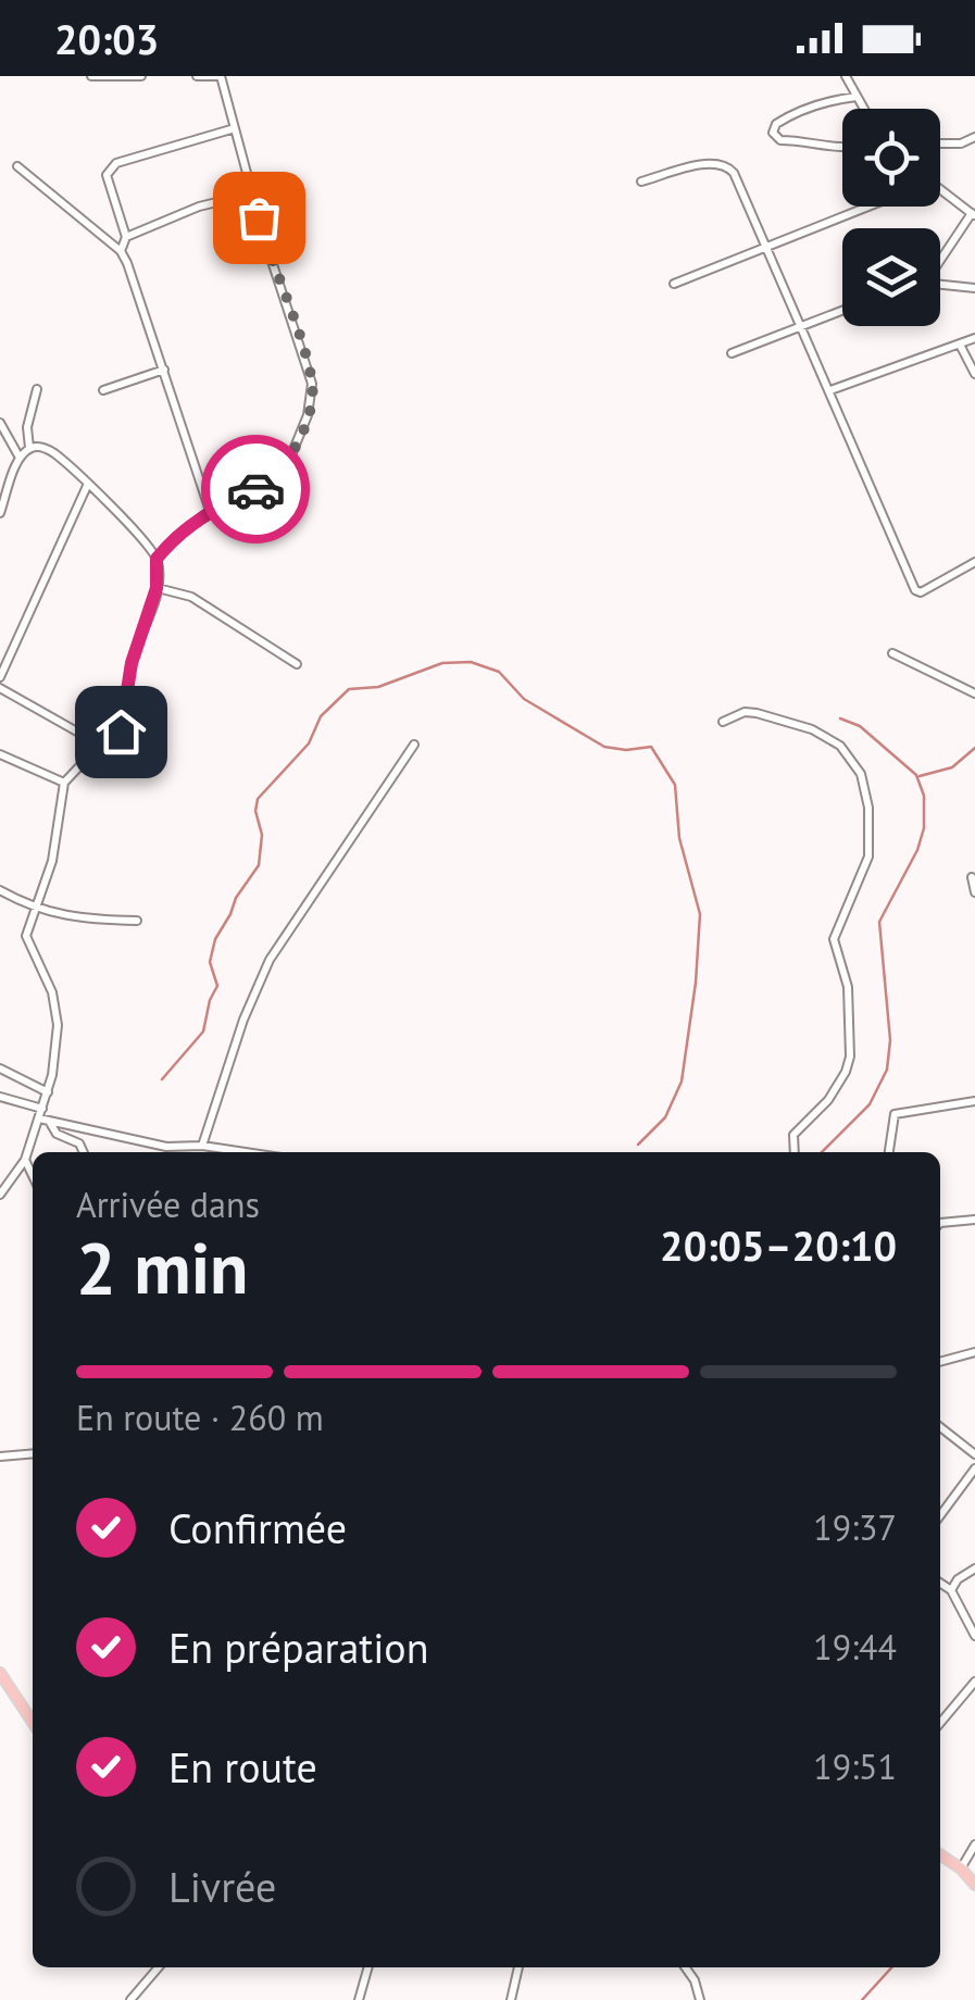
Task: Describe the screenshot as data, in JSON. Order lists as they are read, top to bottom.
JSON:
{
  "page": {
    "status": "20:03",
    "heading": ["2 min", "Arrivée dans", "20:05–20:10"],
    "bar": "En route · 260 m",
    "list": [
      ["Confirmée", "19:37"],
      ["En préparation", "19:44"],
      ["En route", "19:51"],
      "Livrée"
    ]
  }
}
